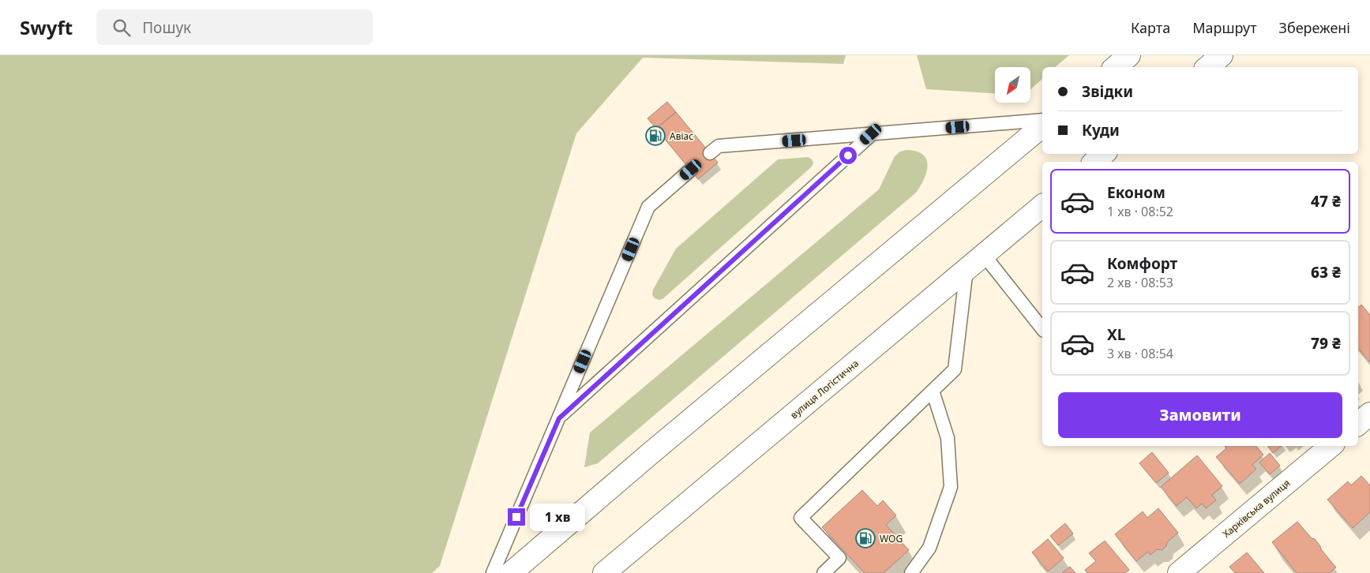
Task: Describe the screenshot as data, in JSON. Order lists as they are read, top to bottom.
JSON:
{
  "streets": {
    "main road": ["вулиця Логістична", "Харківська вулиця"]
  },
  "places": {
    "fuel station": ["Авіас", "WOG"]
  },
  "north": "bottom left",
  "page": {
    "header": "Swyft",
    "search": "Пошук",
    "nav": ["Карта", "Маршрут", "Збережені"],
    "banner": ["Звідки", "Куди"],
    "list": [
      {
        "name": "Економ",
        "note": "1 хв · 08:52",
        "value": "47 ₴"
      },
      {
        "name": "Комфорт",
        "note": "2 хв · 08:53",
        "value": "63 ₴"
      },
      {
        "name": "XL",
        "note": "3 хв · 08:54",
        "value": "79 ₴"
      }
    ],
    "buttons": "Замовити",
    "bubble": "1 хв"
  }
}
